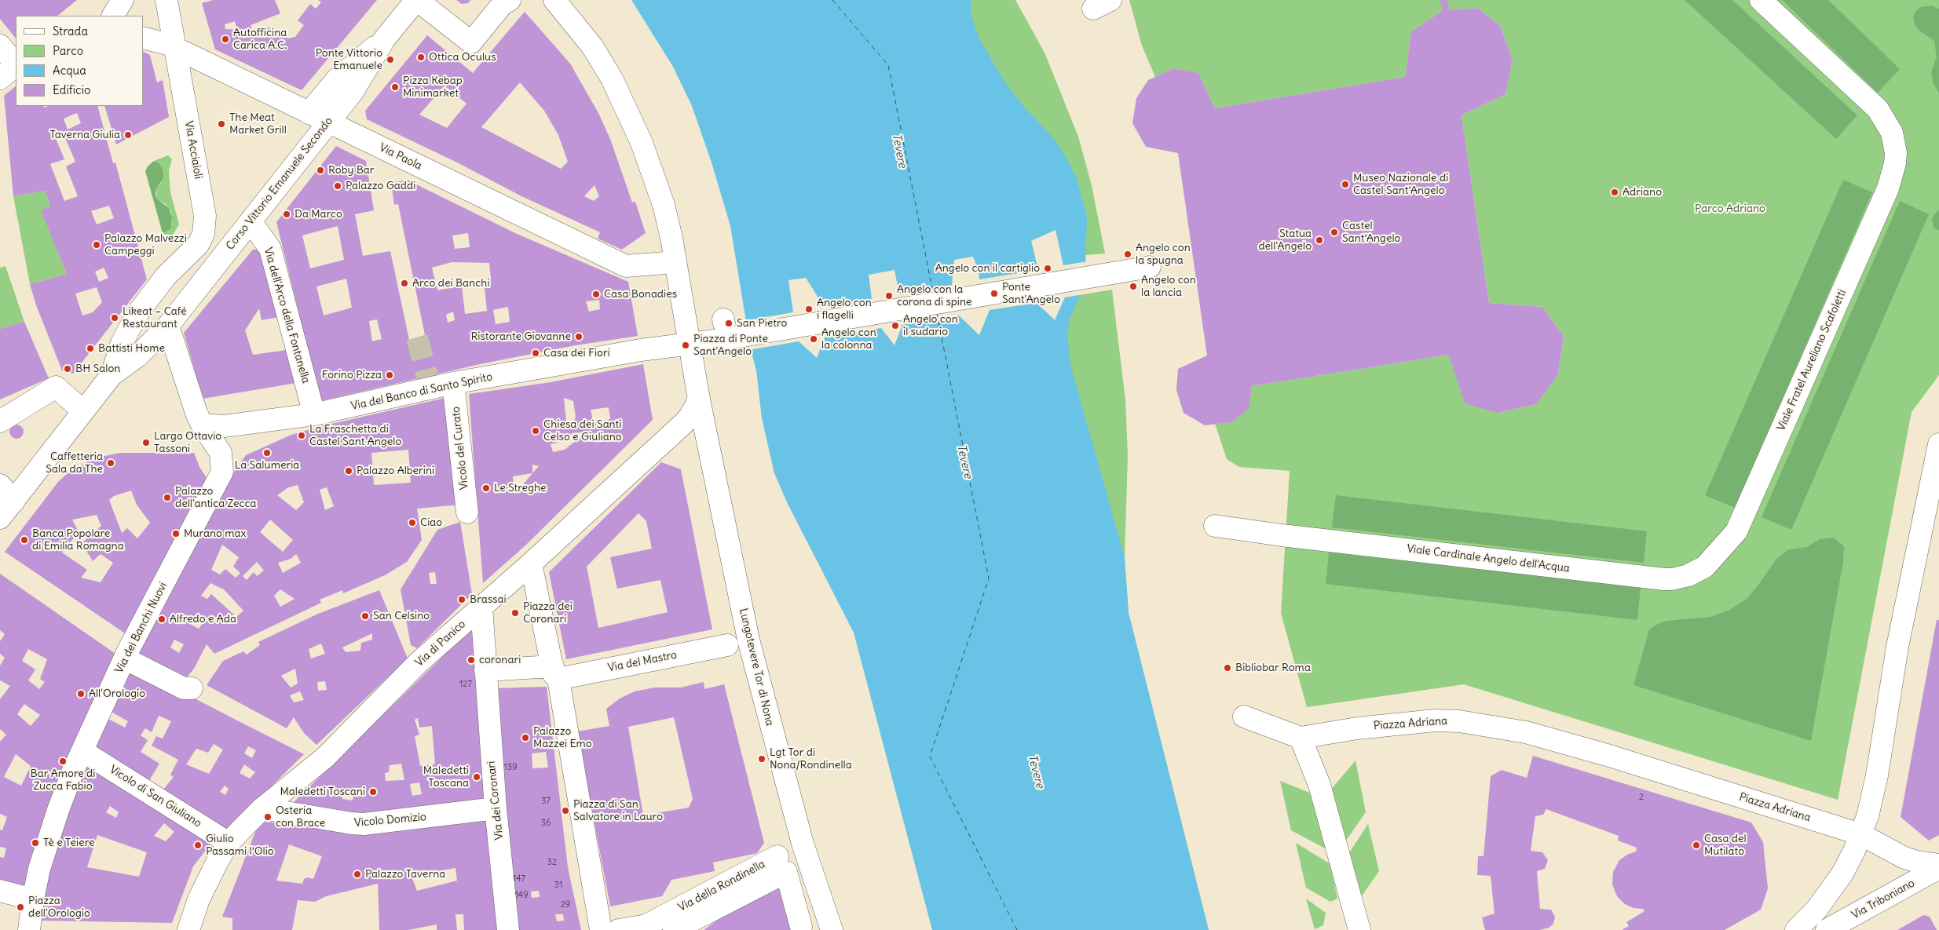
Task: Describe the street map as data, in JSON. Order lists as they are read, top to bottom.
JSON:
{
  "streets": {
    "street": [
      "Via Acciaioli",
      "Via Paola",
      "Corso Vittorio Emanuele Secondo",
      "Via dell'Arco della Fontanella",
      "Viale Fratel Aureliano Scafoletti",
      "Via del Banco di Santo Spirito",
      "Vicolo del Curato",
      "Viale Cardinale Angelo dell'Acqua",
      "Via dei Banchi Nuovi",
      "Via di Panico",
      "Via del Mastro",
      "Lungotevere Tor di Nona",
      "Piazza Adriana",
      "Vicolo di San Giuliano",
      "Via dei Coronari",
      "Vicolo Domizio",
      "Via della Rondinella",
      "Via Triboniano"
    ]
  },
  "crossings": [
    ["Via Acciaioli", "Via Paola"],
    ["Via Acciaioli", "Corso Vittorio Emanuele Secondo"],
    ["Via Paola", "Corso Vittorio Emanuele Secondo"],
    ["Corso Vittorio Emanuele Secondo", "Via dell'Arco della Fontanella"],
    ["Via dell'Arco della Fontanella", "Via del Banco di Santo Spirito"],
    ["Viale Fratel Aureliano Scafoletti", "Viale Cardinale Angelo dell'Acqua"],
    ["Via del Banco di Santo Spirito", "Vicolo del Curato"],
    ["Via del Banco di Santo Spirito", "Via dei Banchi Nuovi"],
    ["Via dei Banchi Nuovi", "Vicolo di San Giuliano"],
    ["Via di Panico", "Lungotevere Tor di Nona"],
    ["Via di Panico", "Vicolo di San Giuliano"],
    ["Via di Panico", "Vicolo Domizio"],
    ["Piazza Adriana", "Via Triboniano"],
    ["Via dei Coronari", "Vicolo Domizio"]
  ],
  "water": ["Tevere"],
  "parks": ["Parco Adriano"],
  "places": [
    "Autofficina Carica A.C.",
    "Ottica Oculus",
    "Ponte Vittorio Emanuele",
    "Pizza Kebap Minimarket",
    "The Meat Market Grill",
    "Taverna Giulia",
    "Roby Bar",
    "Museo Nazionale di Castel Sant’Angelo",
    "Palazzo Gaddi",
    "Adriano",
    "Da Marco",
    "Castel Sant’Angelo",
    "Statua dell'Angelo",
    "Palazzo Malvezzi Campeggi",
    "Angelo con la spugna",
    "Angelo con il cartiglio",
    "Arco dei Banchi",
    "Angelo con la lancia",
    "Ponte Sant'Angelo",
    "Casa Bonadies",
    "Angelo con la corona di spine",
    "Angelo con i flagelli",
    "Likeat – Café Restaurant",
    "San Pietro",
    "Angelo con il sudario",
    "Ristorante Giovanne",
    "Angelo con la colonna",
    "Piazza di Ponte Sant'Angelo",
    "Battisti Home",
    "Casa dei Fiori",
    "BH Salon",
    "Forino Pizza",
    "Chiesa dei Santi Celso e Giuliano",
    "La Fraschetta di Castel Sant Angelo",
    "Largo Ottavio Tassoni",
    "La Salumeria",
    "Caffetteria Sala da The",
    "Palazzo Alberini",
    "Le Streghe",
    "Palazzo dell'antica Zecca",
    "Ciao",
    "Murano max",
    "Banca Popolare di Emilia Romagna",
    "Brassai",
    "Piazza dei Coronari",
    "San Celsino",
    "Alfredo e Ada",
    "coronari",
    "Bibliobar Roma",
    "All'Orologio",
    "Palazzo Mazzei Emo",
    "Lgt Tor di Nona/Rondinella",
    "Bar Amore di Zucca Fabio",
    "Maledetti Toscana",
    "Maledetti Toscani",
    "Piazza di San Salvatore in Lauro",
    "Osteria con Brace",
    "Tè e Teiere",
    "Giulio Passami l’Olio",
    "Casa del Mutilato",
    "Palazzo Taverna",
    "Piazza dell'Orologio"
  ],
  "house_numbers": [
    "127",
    "139",
    "2",
    "37",
    "36",
    "32",
    "147",
    "31",
    "149",
    "29"
  ],
  "legend": [
    "Strada",
    "Parco",
    "Acqua",
    "Edificio"
  ]
}
